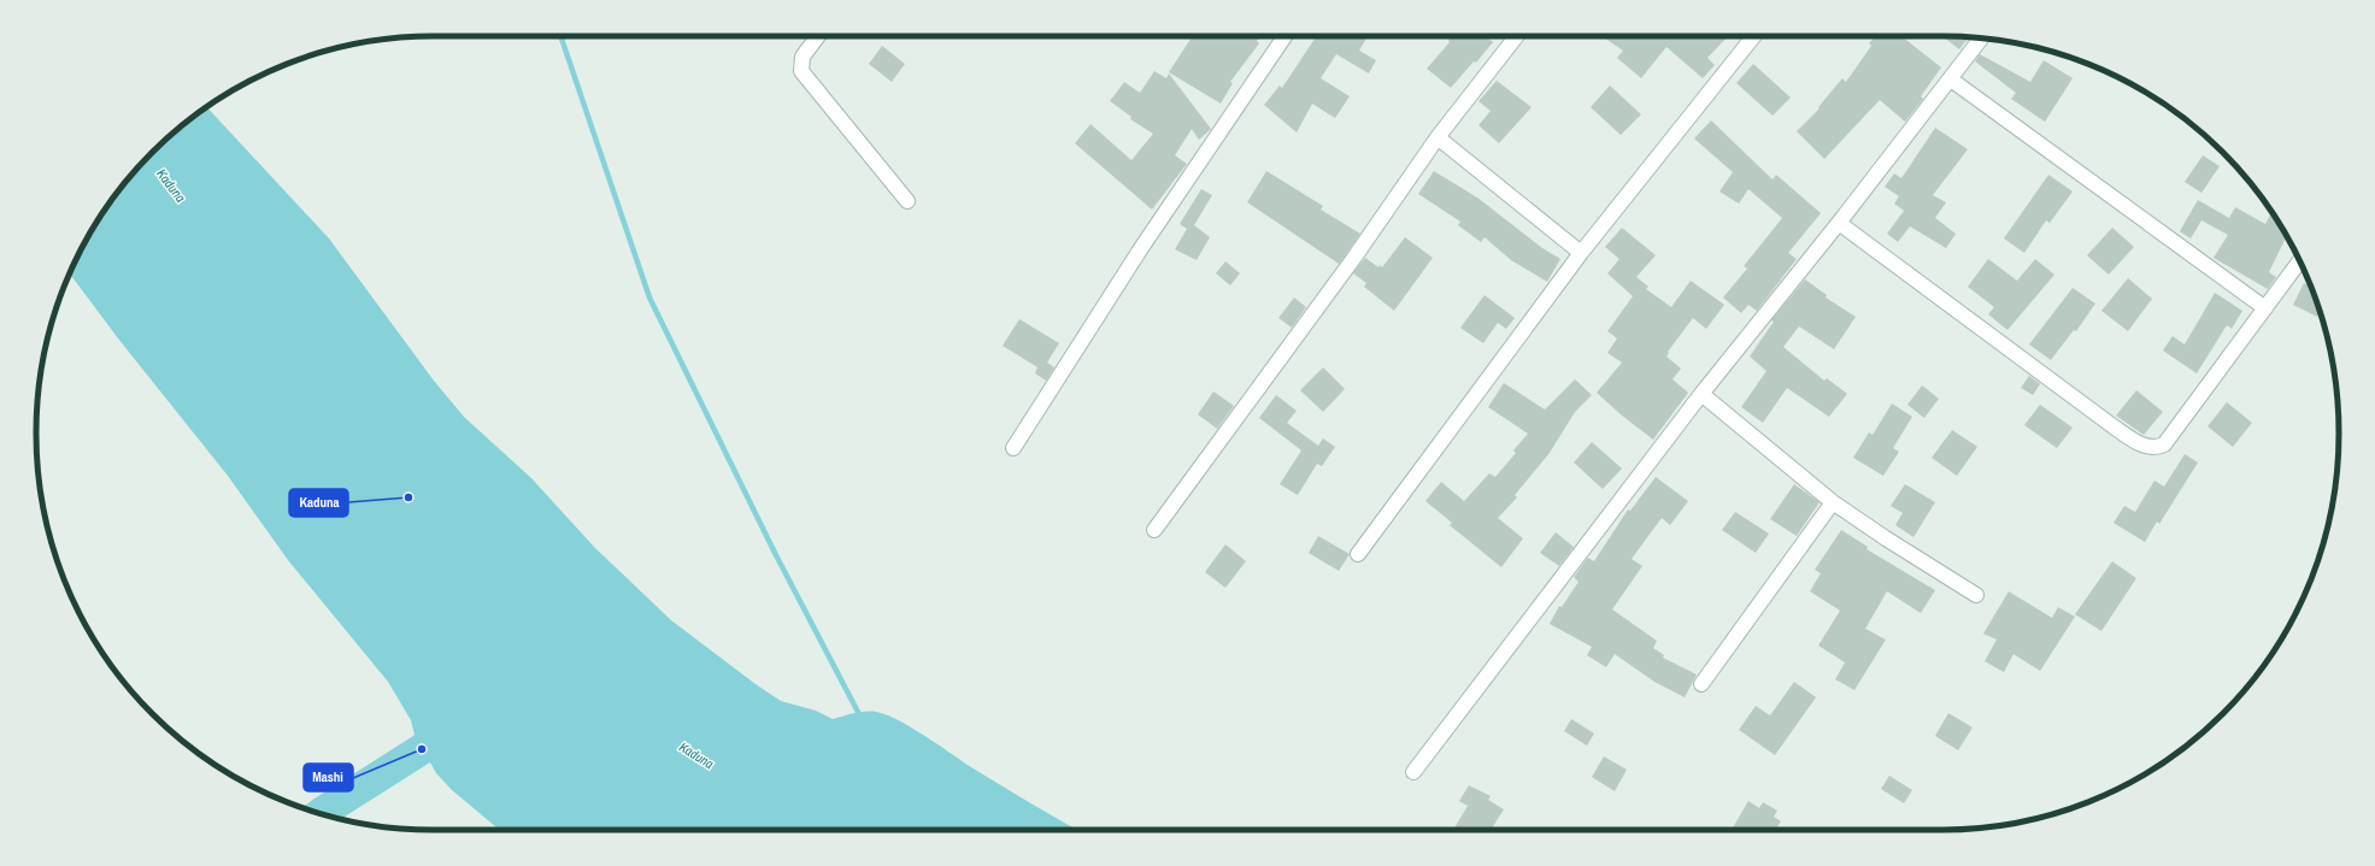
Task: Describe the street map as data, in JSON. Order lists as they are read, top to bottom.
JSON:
{
  "water": ["Kaduna"],
  "places": ["Kaduna", "Mashi"]
}
